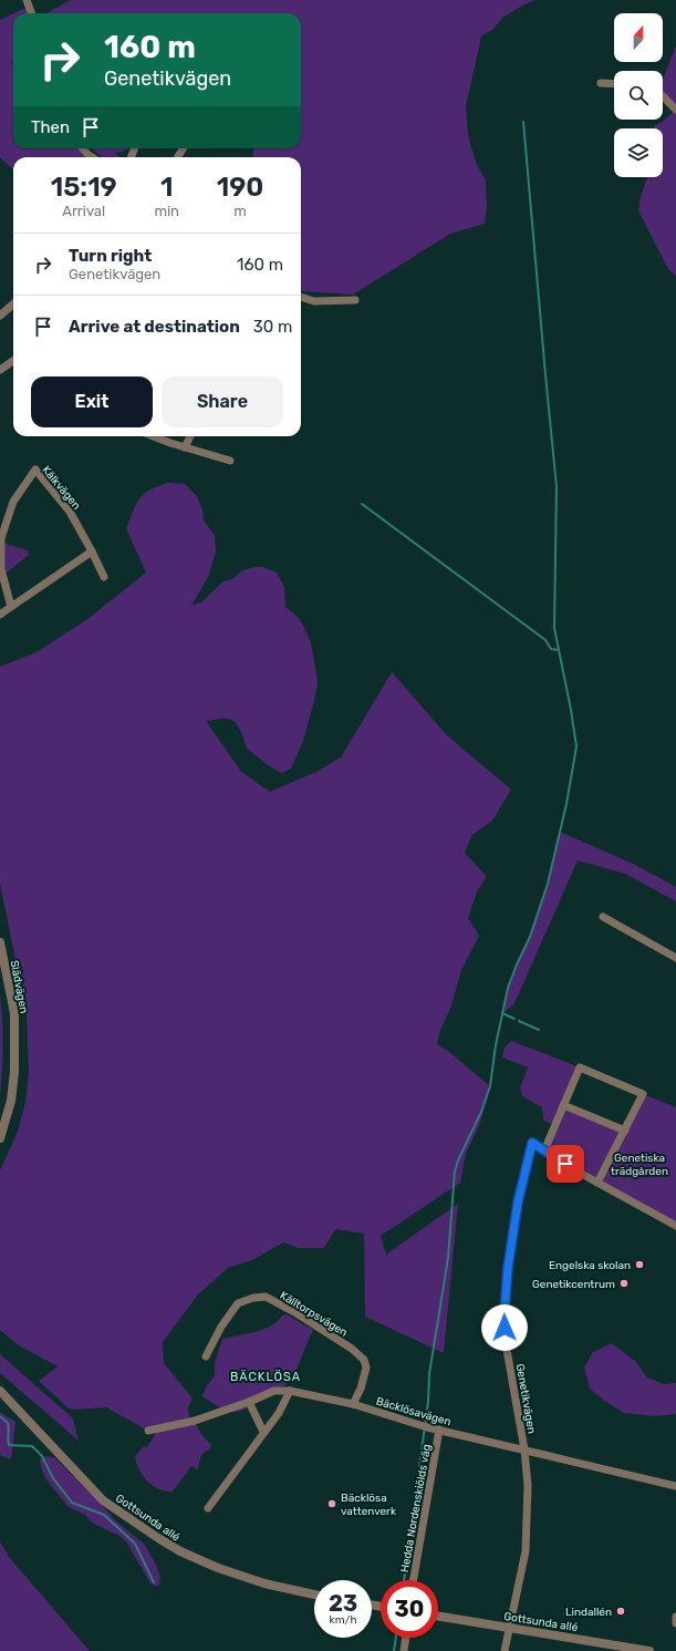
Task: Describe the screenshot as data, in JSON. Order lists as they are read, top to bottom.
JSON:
{
  "streets": {
    "street": [
      "Kälkvägen",
      "Slädvägen",
      "Källtorpsvägen",
      "Genetikvägen",
      "Bäcklösavägen",
      "Hedda Nordenskiölds väg",
      "Gottsunda allé"
    ]
  },
  "crossings": [
    ["Källtorpsvägen", "Bäcklösavägen"],
    ["Genetikvägen", "Bäcklösavägen"],
    ["Genetikvägen", "Gottsunda allé"],
    ["Bäcklösavägen", "Hedda Nordenskiölds väg"]
  ],
  "districts": ["BÄCKLÖSA"],
  "parks": ["Genetiska trädgården"],
  "places": [
    "Engelska skolan",
    "Genetikcentrum",
    "Bäcklösa vattenverk",
    "Lindallén"
  ],
  "north": "top",
  "page": {
    "turn": ["160 m", "Genetikvägen"],
    "then": "Then",
    "eta": [
      "15:19",
      "Arrival",
      "1",
      "min",
      "190",
      "m"
    ],
    "list": [
      {
        "name": "Turn right",
        "note": "Genetikvägen",
        "value": "160 m"
      },
      {
        "name": "Arrive at destination",
        "value": "30 m"
      }
    ],
    "buttons": ["Exit", "Share"],
    "speed": "23 km/h",
    "limit": "30"
  }
}
